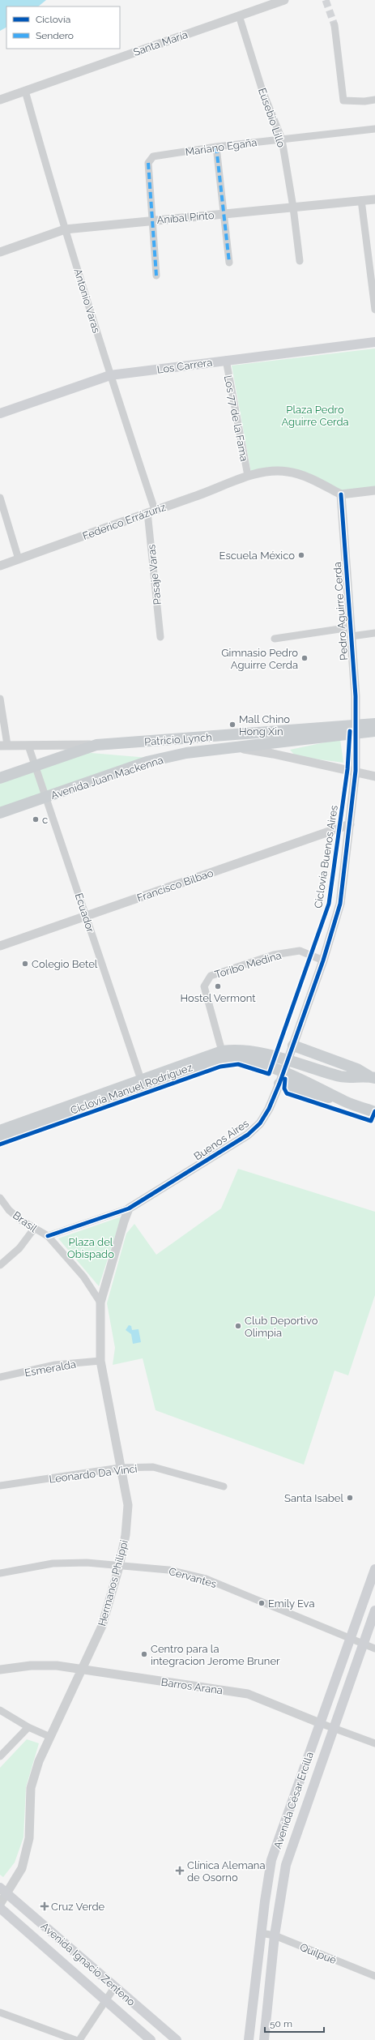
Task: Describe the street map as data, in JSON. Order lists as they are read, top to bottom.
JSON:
{
  "streets": {
    "main road": [
      "Los Carrera",
      "Patricio Lynch",
      "Avenida Juan Mackenna",
      "Avenida César Ercilla",
      "Avenida Ignacio Zenteno"
    ],
    "street": [
      "Santa María",
      "Eusebio Lillo",
      "Mariano Egaña",
      "Aníbal Pinto",
      "Antonio Varas",
      "Los 77 de la Fama",
      "Federico Errázuriz",
      "Pasaje Varas",
      "Pedro Aguirre Cerda",
      "Francisco Bilbao",
      "Ecuador",
      "Toribo Medina",
      "Buenos Aires",
      "Brasil",
      "Esmeralda",
      "Leonardo Da Vinci",
      "Cervantes",
      "Hermanos Philippi",
      "Barros Arana",
      "Quilpué"
    ],
    "cycle path": ["Ciclovía Buenos Aires"]
  },
  "crossings": [
    ["Santa María", "Eusebio Lillo"],
    ["Santa María", "Antonio Varas"],
    ["Eusebio Lillo", "Mariano Egaña"],
    ["Eusebio Lillo", "Aníbal Pinto"],
    ["Mariano Egaña", "Aníbal Pinto"],
    ["Aníbal Pinto", "Antonio Varas"],
    ["Antonio Varas", "Los Carrera"],
    ["Antonio Varas", "Federico Errázuriz"],
    ["Antonio Varas", "Pasaje Varas"],
    ["Los Carrera", "Los 77 de la Fama"],
    ["Los 77 de la Fama", "Federico Errázuriz"],
    ["Federico Errázuriz", "Pasaje Varas"],
    ["Federico Errázuriz", "Pedro Aguirre Cerda"],
    ["Pedro Aguirre Cerda", "Patricio Lynch"],
    ["Pedro Aguirre Cerda", "Avenida Juan Mackenna"],
    ["Pedro Aguirre Cerda", "Buenos Aires"],
    ["Patricio Lynch", "Avenida Juan Mackenna"],
    ["Patricio Lynch", "Ecuador"],
    ["Patricio Lynch", "Buenos Aires"],
    ["Avenida Juan Mackenna", "Ecuador"],
    ["Avenida Juan Mackenna", "Buenos Aires"],
    ["Francisco Bilbao", "Ecuador"],
    ["Francisco Bilbao", "Buenos Aires"],
    ["Toribo Medina", "Buenos Aires"],
    ["Buenos Aires", "Brasil"],
    ["Buenos Aires", "Hermanos Philippi"],
    ["Brasil", "Hermanos Philippi"],
    ["Esmeralda", "Hermanos Philippi"],
    ["Leonardo Da Vinci", "Hermanos Philippi"],
    ["Cervantes", "Hermanos Philippi"],
    ["Cervantes", "Avenida César Ercilla"],
    ["Hermanos Philippi", "Barros Arana"],
    ["Hermanos Philippi", "Avenida Ignacio Zenteno"],
    ["Barros Arana", "Avenida César Ercilla"],
    ["Avenida César Ercilla", "Quilpué"]
  ],
  "parks": ["Plaza Pedro Aguirre Cerda", "Plaza del Obispado"],
  "places": {
    "other": [
      "Escuela México",
      "Gimnasio Pedro Aguirre Cerda",
      "Mall Chino Hong Xin",
      "c",
      "Colegio Betel",
      "Hostel Vermont",
      "Club Deportivo Olimpia",
      "Santa Isabel",
      "Emily Eva",
      "Centro para la integracion Jerome Bruner"
    ],
    "health": ["Clínica Alemana de Osorno", "Cruz Verde"]
  },
  "legend": ["Ciclovía", "Sendero"],
  "scale_bar": "50 m"
}
